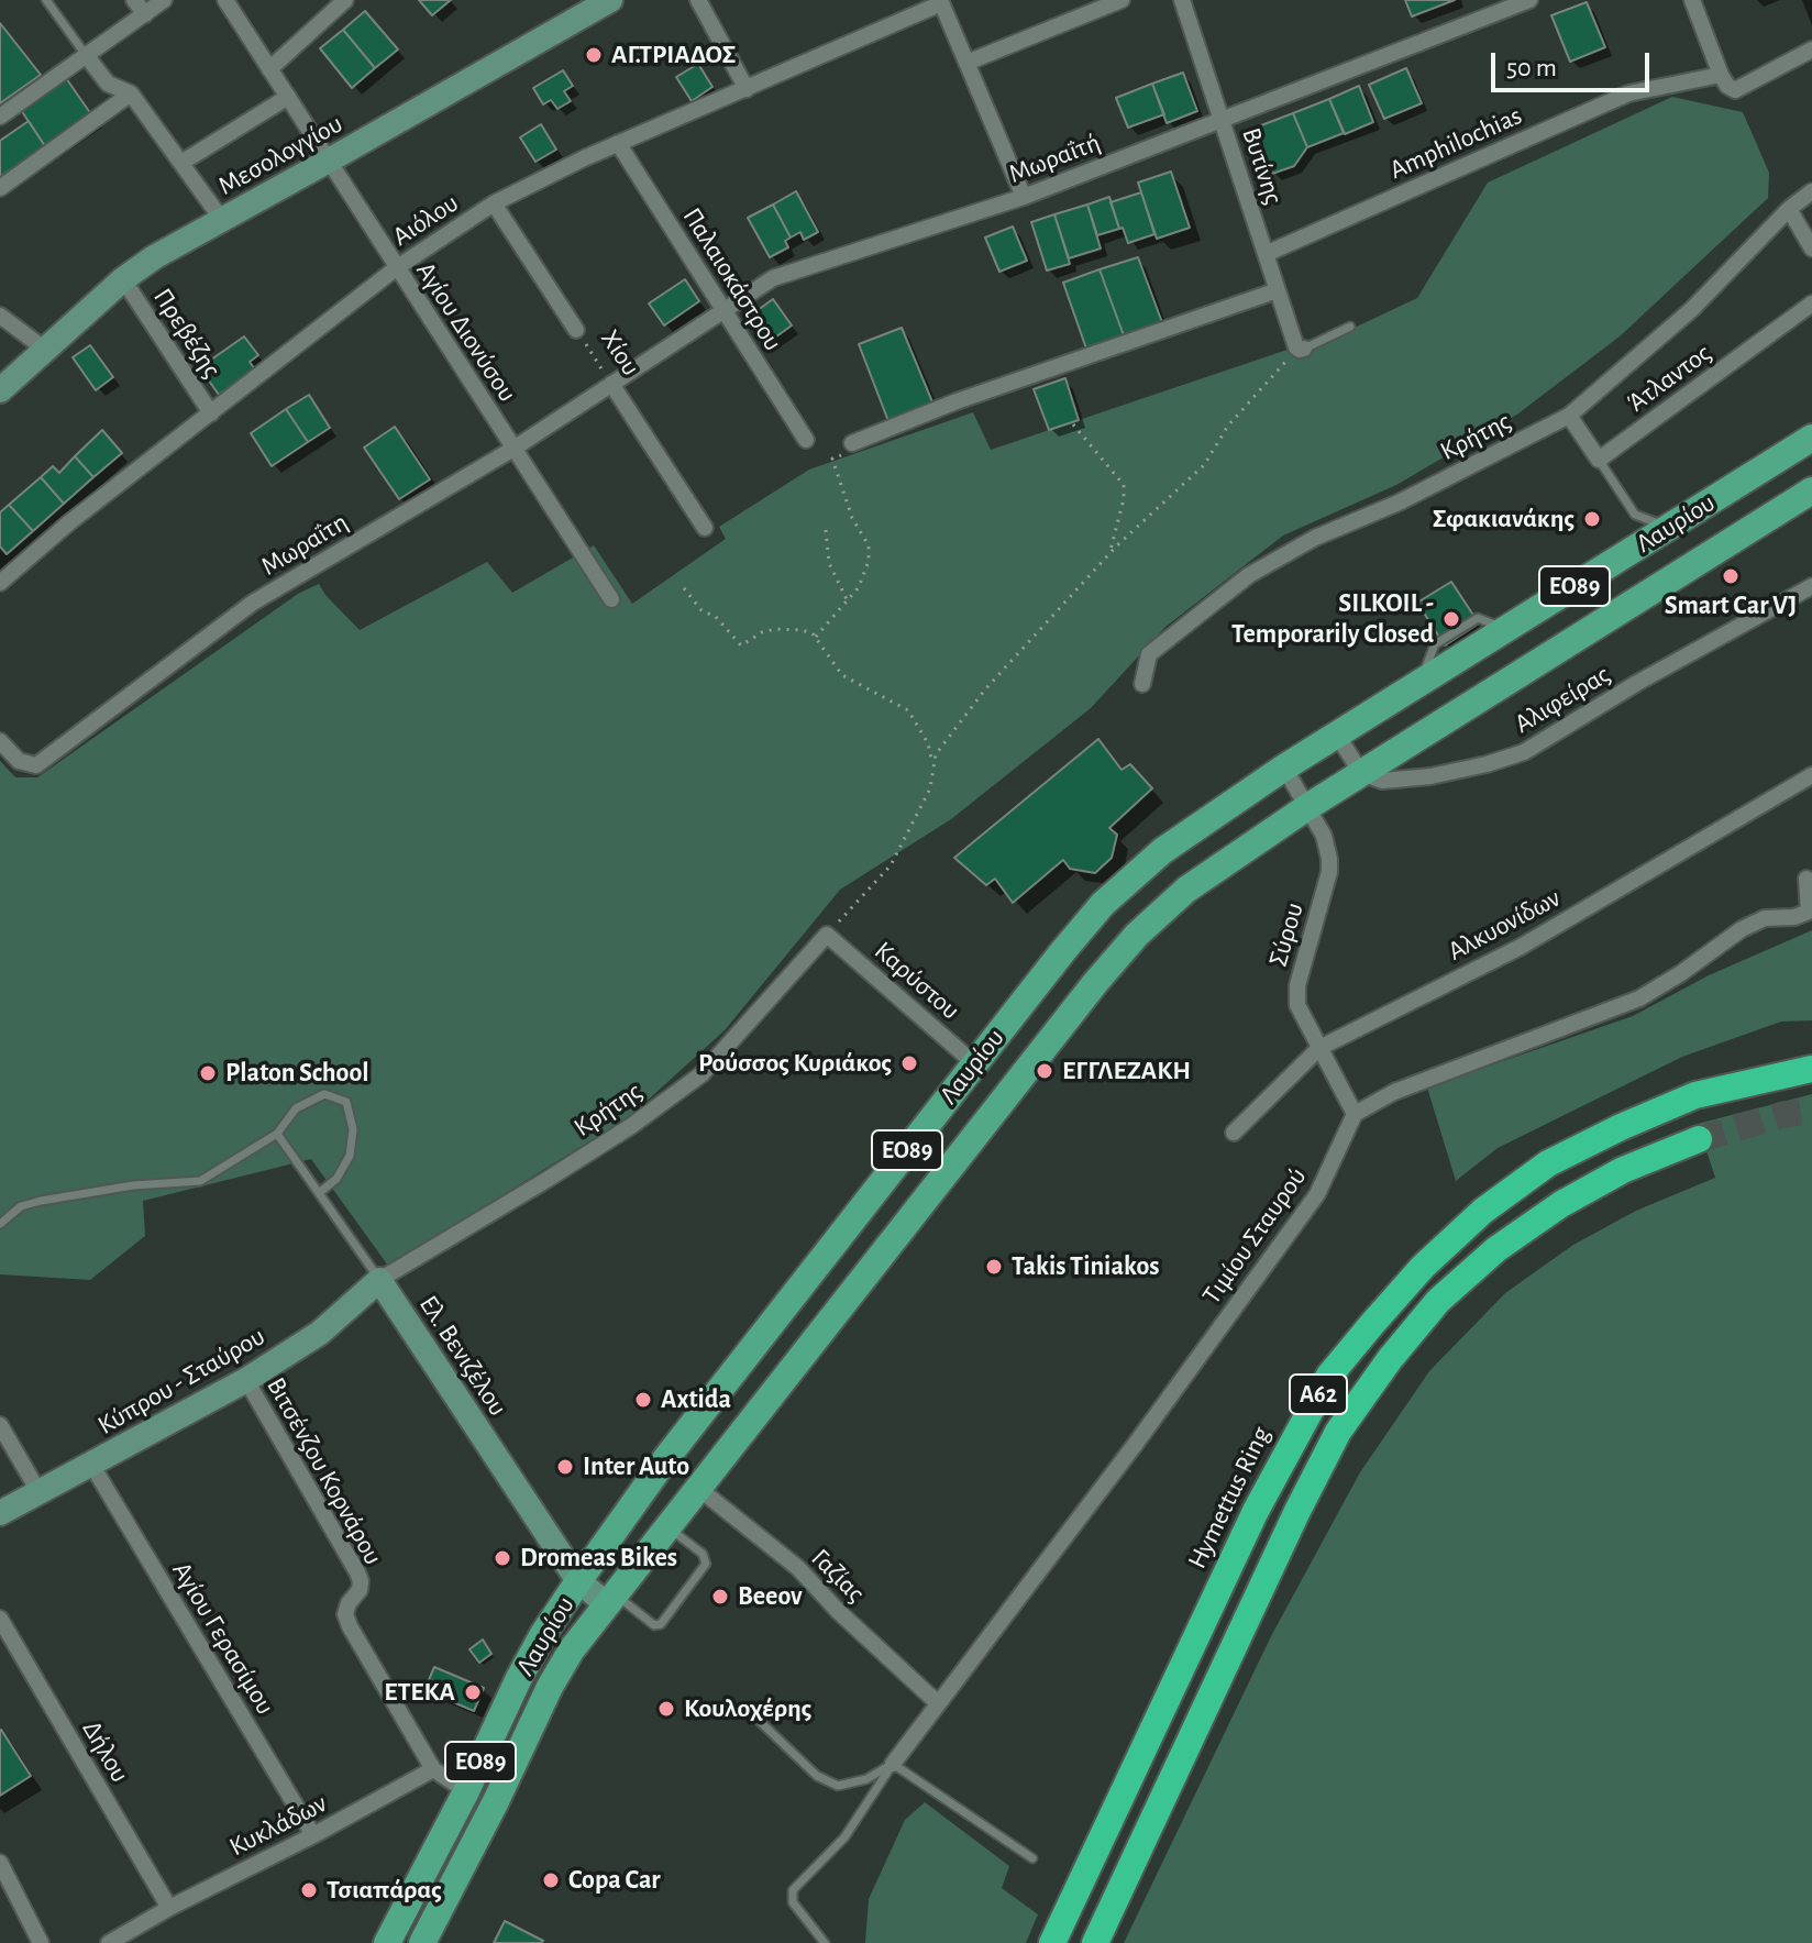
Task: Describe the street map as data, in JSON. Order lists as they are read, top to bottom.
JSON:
{
  "streets": {
    "highway": ["Α62", "Hymettus Ring"],
    "main road": ["Λαυρίου", "ΕΟ89"],
    "street": [
      "Amphilochias",
      "Μεσολογγίου",
      "Μωραΐτή",
      "Βυτίνης",
      "Αιόλου",
      "Παλαιοκάστρου",
      "Αγίου Διονύσου",
      "Πρεβέζης",
      "Χίου",
      "Άτλαντος",
      "Κρήτης",
      "Μωραΐτη",
      "Αλιφείρας",
      "Αλκυονίδων",
      "Σύρου",
      "Καρύστου",
      "Τιμίου Σταυρού",
      "Ελ. Βενιζέλου",
      "Κύπρου - Σταύρου",
      "Βιτσένζου Κορνάρου",
      "Γαζίας",
      "Αγίου Γερασίμου",
      "Δήλου",
      "Κυκλάδων"
    ]
  },
  "crossings": [
    ["Amphilochias", "Βυτίνης"],
    ["Μεσολογγίου", "Αγίου Διονύσου"],
    ["Μεσολογγίου", "Πρεβέζης"],
    ["Μωραΐτή", "Βυτίνης"],
    ["Μωραΐτή", "Παλαιοκάστρου"],
    ["Μωραΐτή", "Χίου"],
    ["Μωραΐτή", "Μωραΐτη"],
    ["Αιόλου", "Παλαιοκάστρου"],
    ["Αιόλου", "Αγίου Διονύσου"],
    ["Αιόλου", "Πρεβέζης"],
    ["Αιόλου", "Χίου"],
    ["Αγίου Διονύσου", "Μωραΐτη"],
    ["Χίου", "Μωραΐτη"],
    ["Κρήτης", "Καρύστου"],
    ["Κρήτης", "Ελ. Βενιζέλου"],
    ["Κρήτης", "Κύπρου - Σταύρου"],
    ["Λαυρίου", "Αλιφείρας"],
    ["Λαυρίου", "Σύρου"],
    ["Λαυρίου", "Καρύστου"],
    ["Λαυρίου", "Ελ. Βενιζέλου"],
    ["Λαυρίου", "Γαζίας"],
    ["Αλκυονίδων", "Σύρου"],
    ["Σύρου", "Τιμίου Σταυρού"],
    ["Τιμίου Σταυρού", "Γαζίας"],
    ["Ελ. Βενιζέλου", "Κύπρου - Σταύρου"],
    ["Κύπρου - Σταύρου", "Βιτσένζου Κορνάρου"],
    ["Κύπρου - Σταύρου", "Αγίου Γερασίμου"],
    ["Βιτσένζου Κορνάρου", "Κυκλάδων"],
    ["Αγίου Γερασίμου", "Κυκλάδων"],
    ["Δήλου", "Κυκλάδων"]
  ],
  "places": [
    "ΑΓ.ΤΡΙΑΔΟΣ",
    "Σφακιανάκης",
    "Smart Car VJ",
    "SILKOIL - Temporarily Closed",
    "Ρούσσος Κυριάκος",
    "ΕΓΓΛΕΖΑΚΗ",
    "Platon School",
    "Takis Tiniakos",
    "Axtida",
    "Inter Auto",
    "Dromeas Bikes",
    "Beeov",
    "ΕΤΕΚΑ",
    "Κουλοχέρης",
    "Copa Car",
    "Τσιαπάρας"
  ],
  "scale_bar": "50 m"
}
